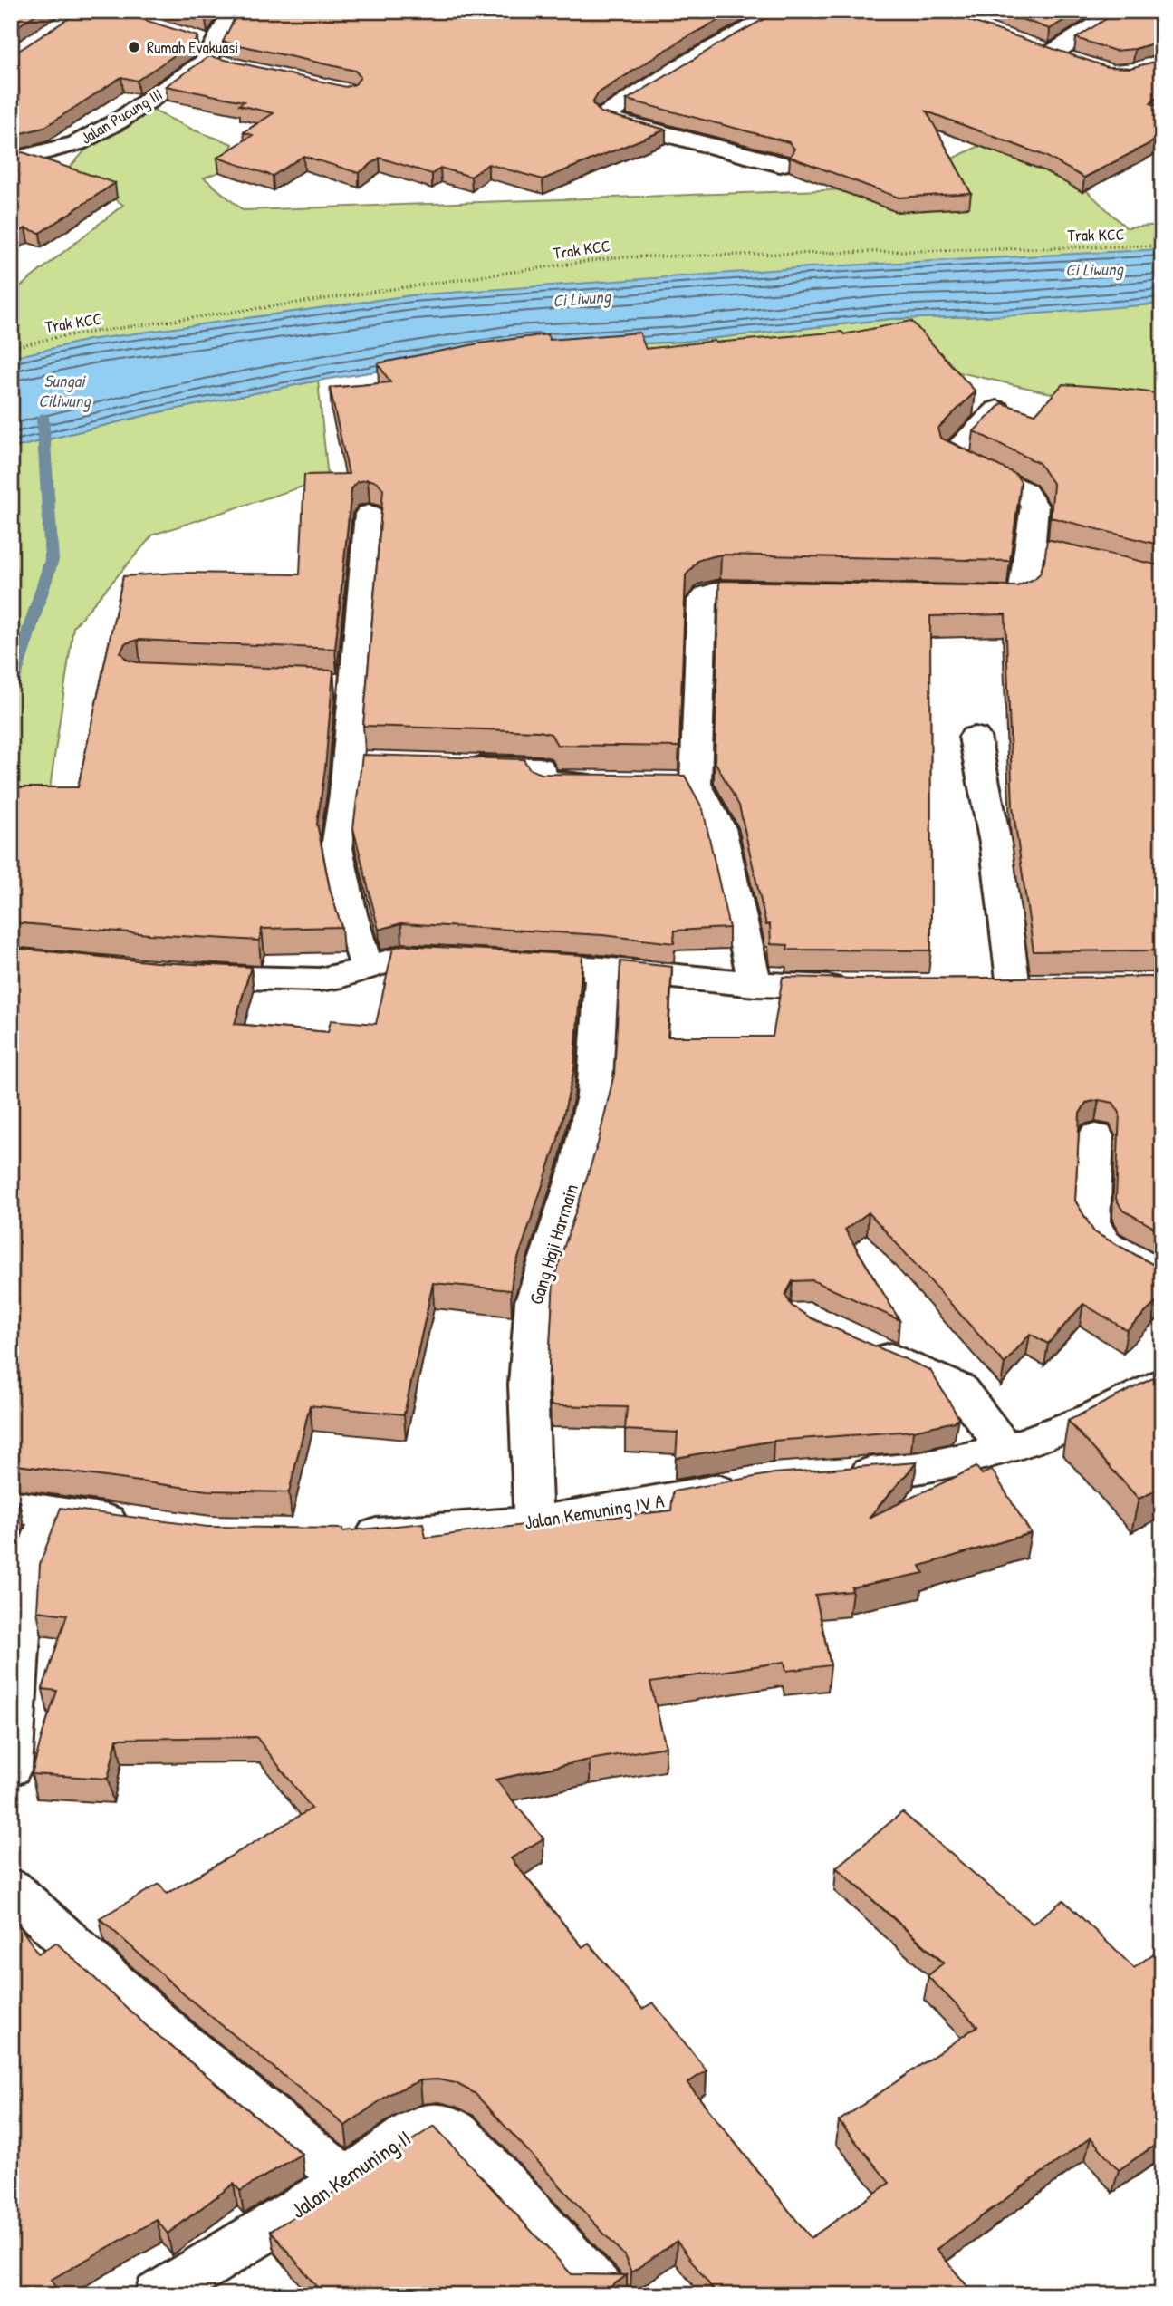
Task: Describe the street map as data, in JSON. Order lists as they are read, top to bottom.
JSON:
{
  "streets": {
    "street": [
      "Jalan Pucung III",
      "Gang Haji Harmain",
      "Jalan Kemuning IV A",
      "Jalan Kemuning II"
    ],
    "path": ["Trak KCC"]
  },
  "crossings": [
    ["Gang Haji Harmain", "Jalan Kemuning IV A"]
  ],
  "water": ["Ci Liwung", "Sungai Ciliwung"],
  "places": ["Rumah Evakuasi"]
}
